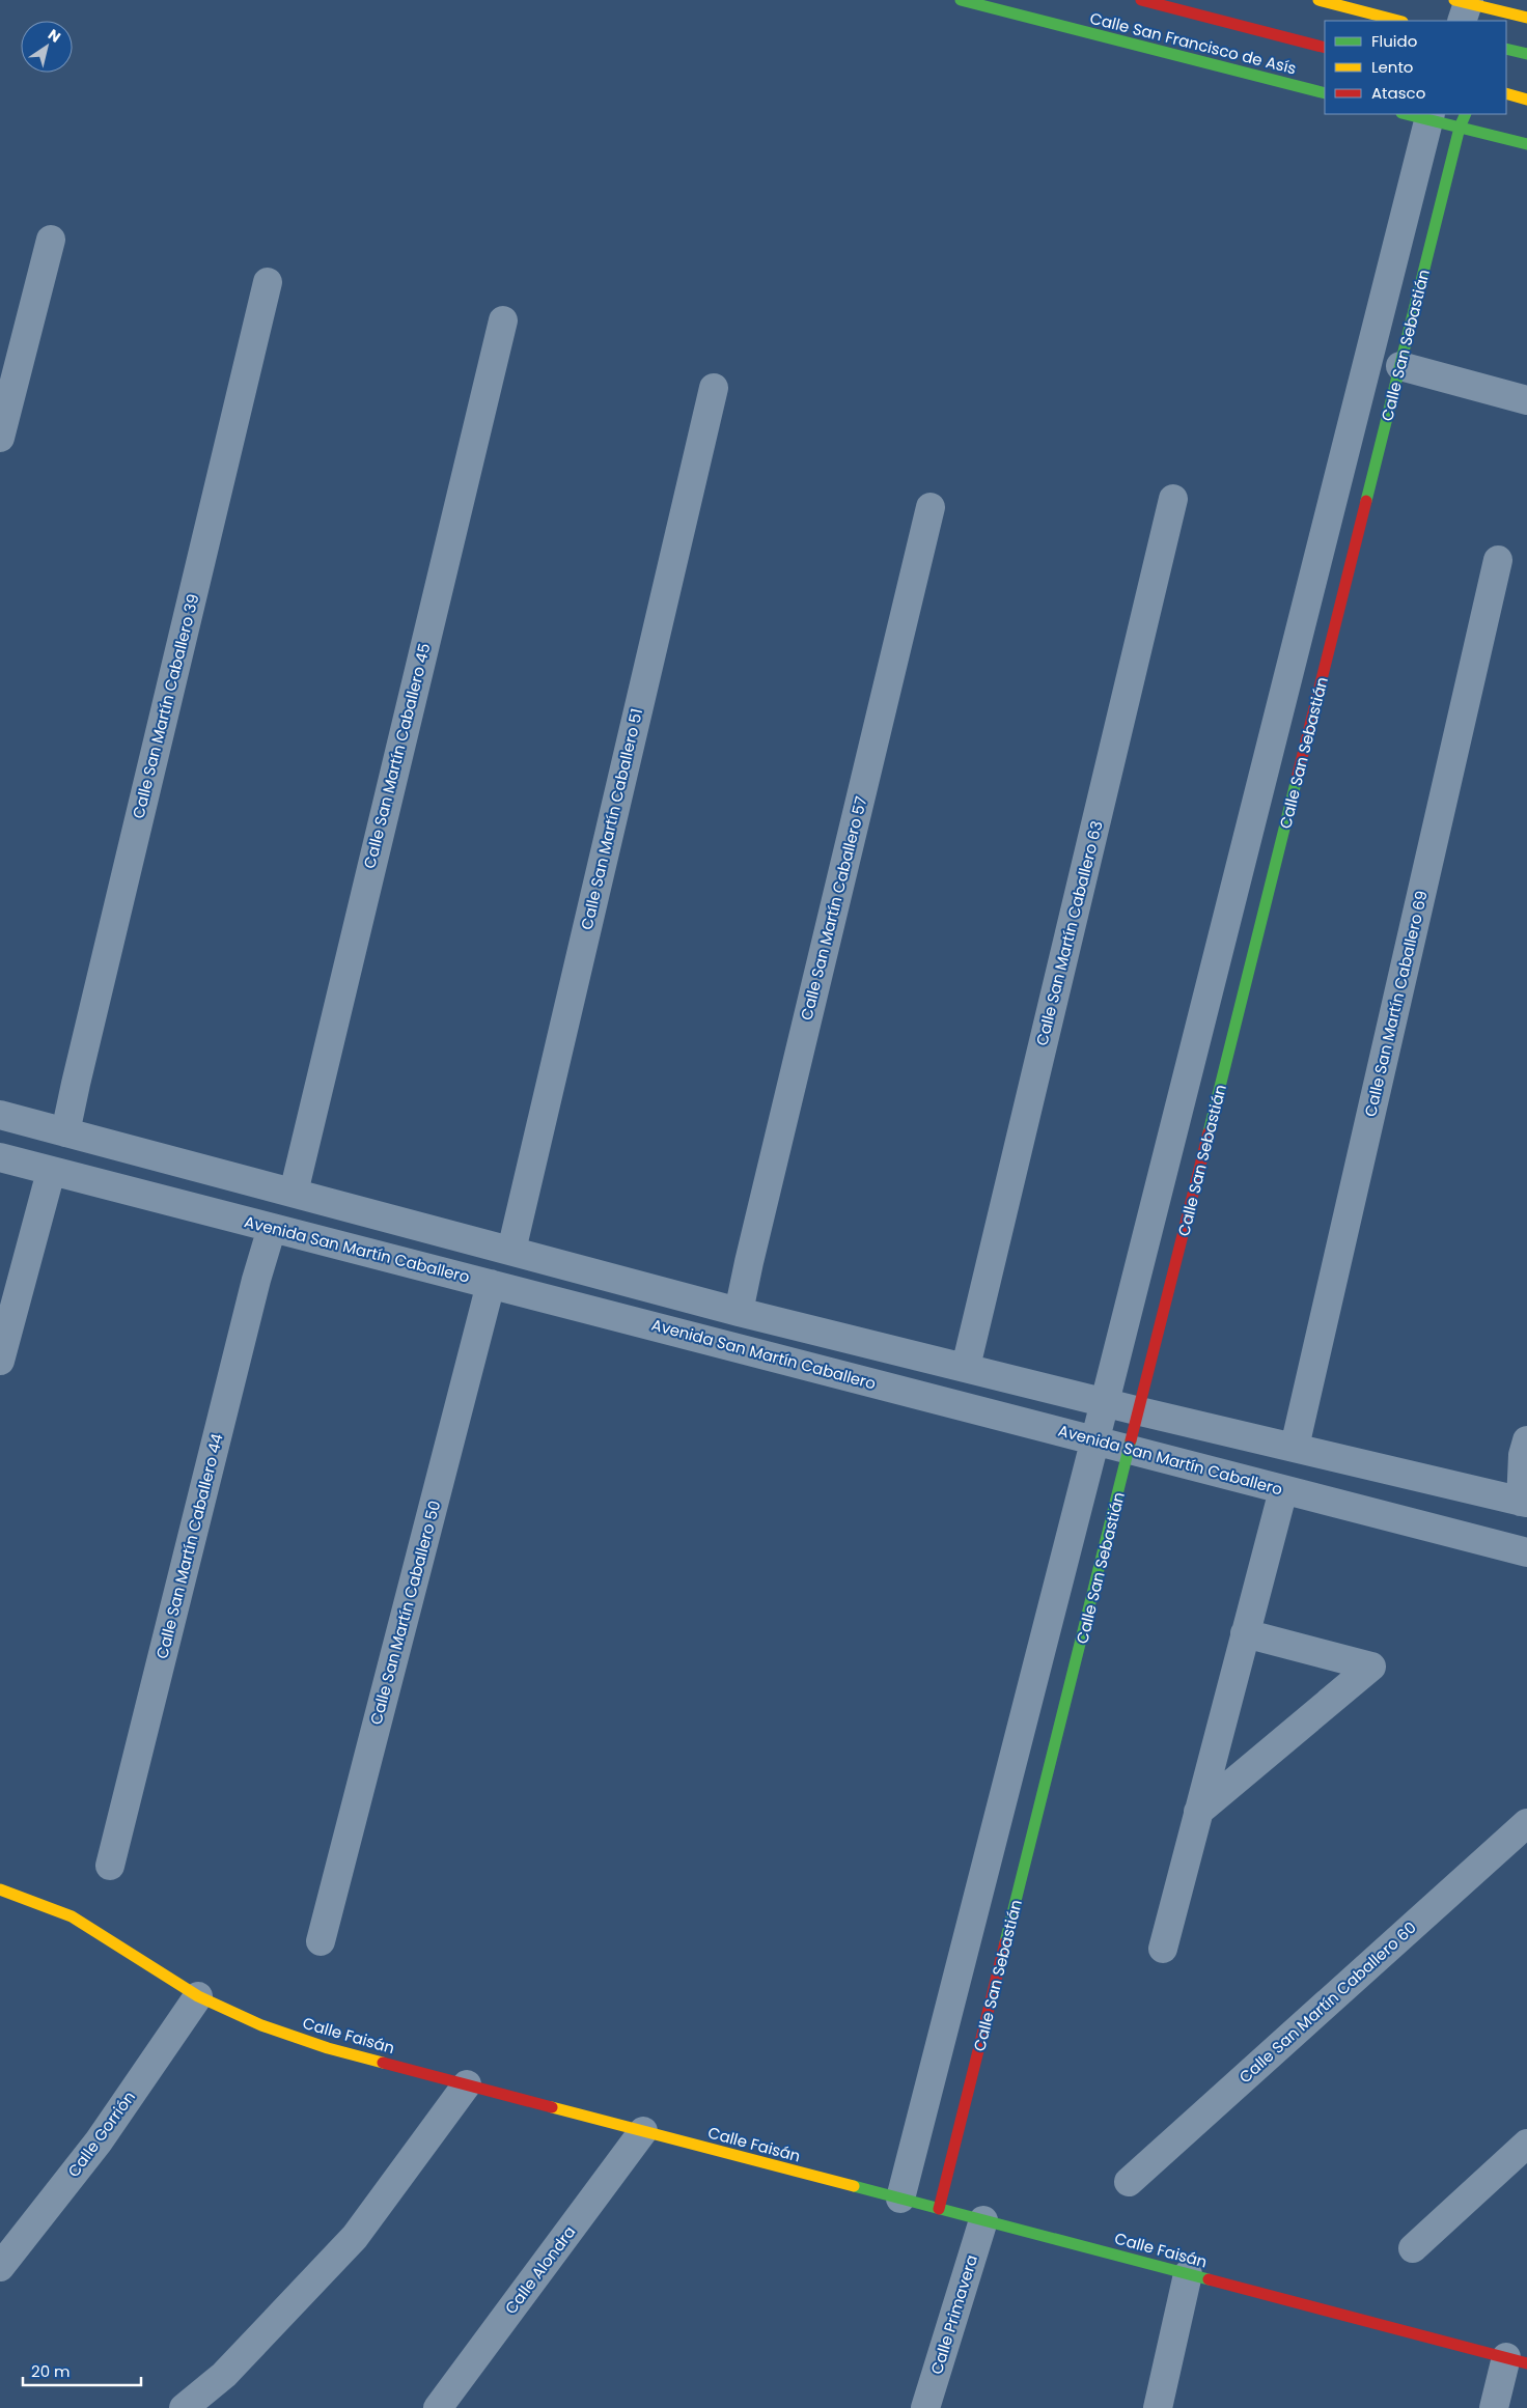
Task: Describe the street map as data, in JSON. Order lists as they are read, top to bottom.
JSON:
{
  "streets": {
    "street": [
      "Calle San Francisco de Asís",
      "Calle San Sebastián",
      "Calle San Martín Caballero 39",
      "Calle San Martín Caballero 45",
      "Calle San Martín Caballero 51",
      "Calle San Martín Caballero 57",
      "Calle San Martín Caballero 63",
      "Calle San Martín Caballero 69",
      "Avenida San Martín Caballero",
      "Calle San Martín Caballero 44",
      "Calle San Martín Caballero 50",
      "Calle San Martín Caballero 60",
      "Calle Faisán",
      "Calle Gorrión",
      "Calle Alondra",
      "Calle Primavera"
    ]
  },
  "crossings": [
    ["Calle San Sebastián", "Avenida San Martín Caballero"],
    ["Calle San Sebastián", "Calle Faisán"],
    ["Avenida San Martín Caballero", "Calle San Martín Caballero 44"],
    ["Avenida San Martín Caballero", "Calle San Martín Caballero 50"],
    ["Calle Faisán", "Calle Gorrión"],
    ["Calle Faisán", "Calle Alondra"],
    ["Calle Faisán", "Calle Primavera"]
  ],
  "legend": ["Fluido", "Lento", "Atasco"],
  "scale_bar": "20 m",
  "north": "top right"
}
